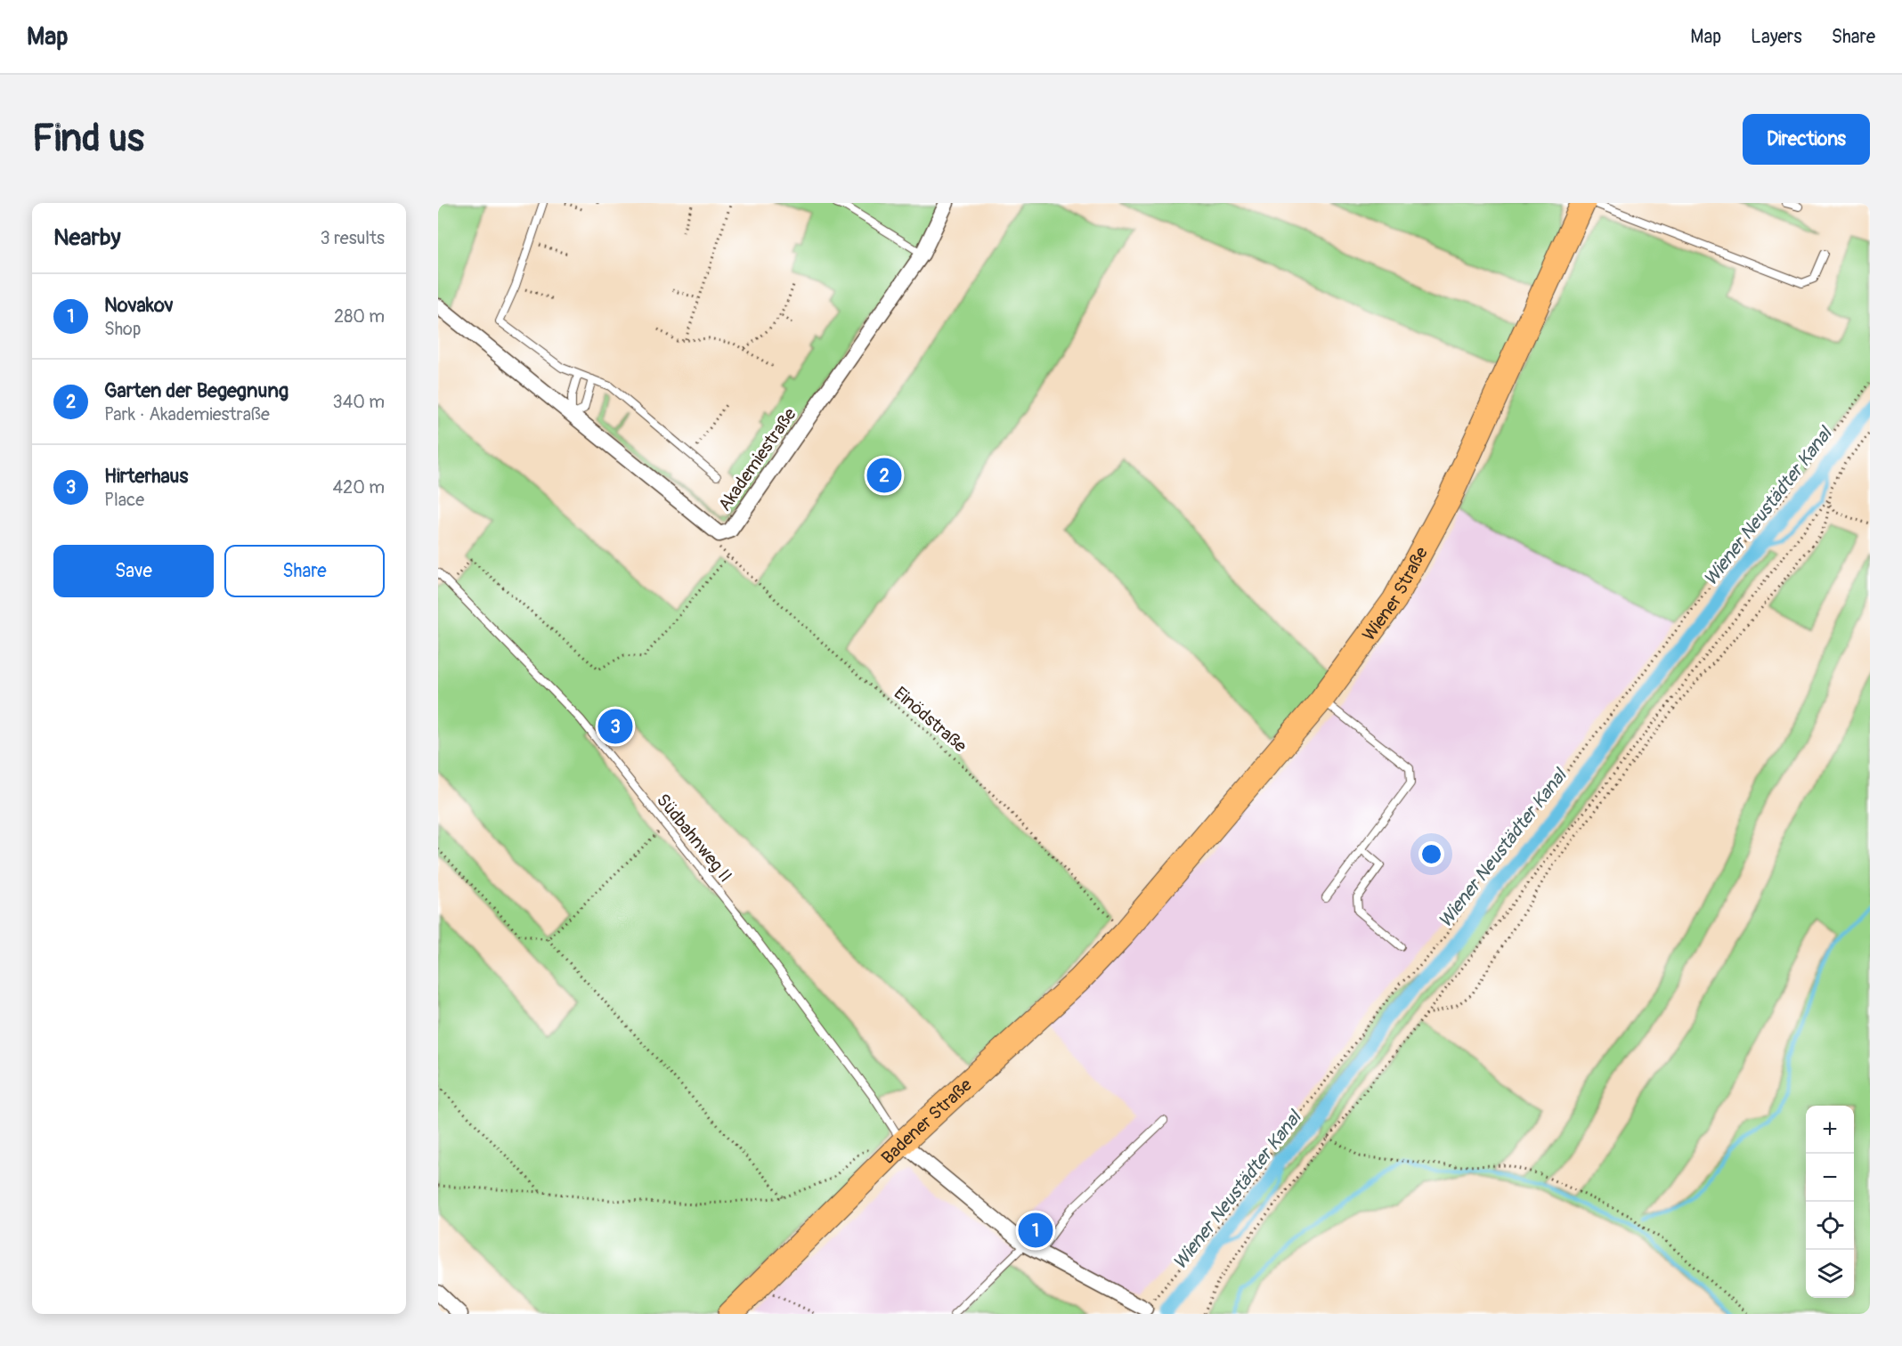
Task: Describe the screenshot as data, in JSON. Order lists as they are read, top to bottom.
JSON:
{
  "streets": {
    "main road": ["Wiener Straße", "Badener Straße"],
    "street": ["Akademiestraße"],
    "lane": ["Südbahnweg II"],
    "path": ["Einödstraße"]
  },
  "crossings": [
    ["Akademiestraße", "Einödstraße"],
    ["Wiener Straße", "Einödstraße"],
    ["Wiener Straße", "Badener Straße"],
    ["Einödstraße", "Badener Straße"],
    ["Südbahnweg II", "Badener Straße"]
  ],
  "water": ["Wiener Neustädter Kanal"],
  "page": {
    "header": "Map",
    "nav": ["Map", "Layers", "Share"],
    "buttons": [
      "Directions",
      ["Save", "Share"]
    ],
    "title": "Find us",
    "heading": ["Nearby", "3 results"],
    "list": [
      {
        "mark": "1",
        "name": "Novakov",
        "note": "Shop",
        "value": "280 m"
      },
      {
        "mark": "2",
        "name": "Garten der Begegnung",
        "note": "Park · Akademiestraße",
        "value": "340 m"
      },
      {
        "mark": "3",
        "name": "Hirterhaus",
        "note": "Place",
        "value": "420 m"
      }
    ],
    "pins": ["2", "3", "1"],
    "map_buttons": ["+", "−"]
  }
}
